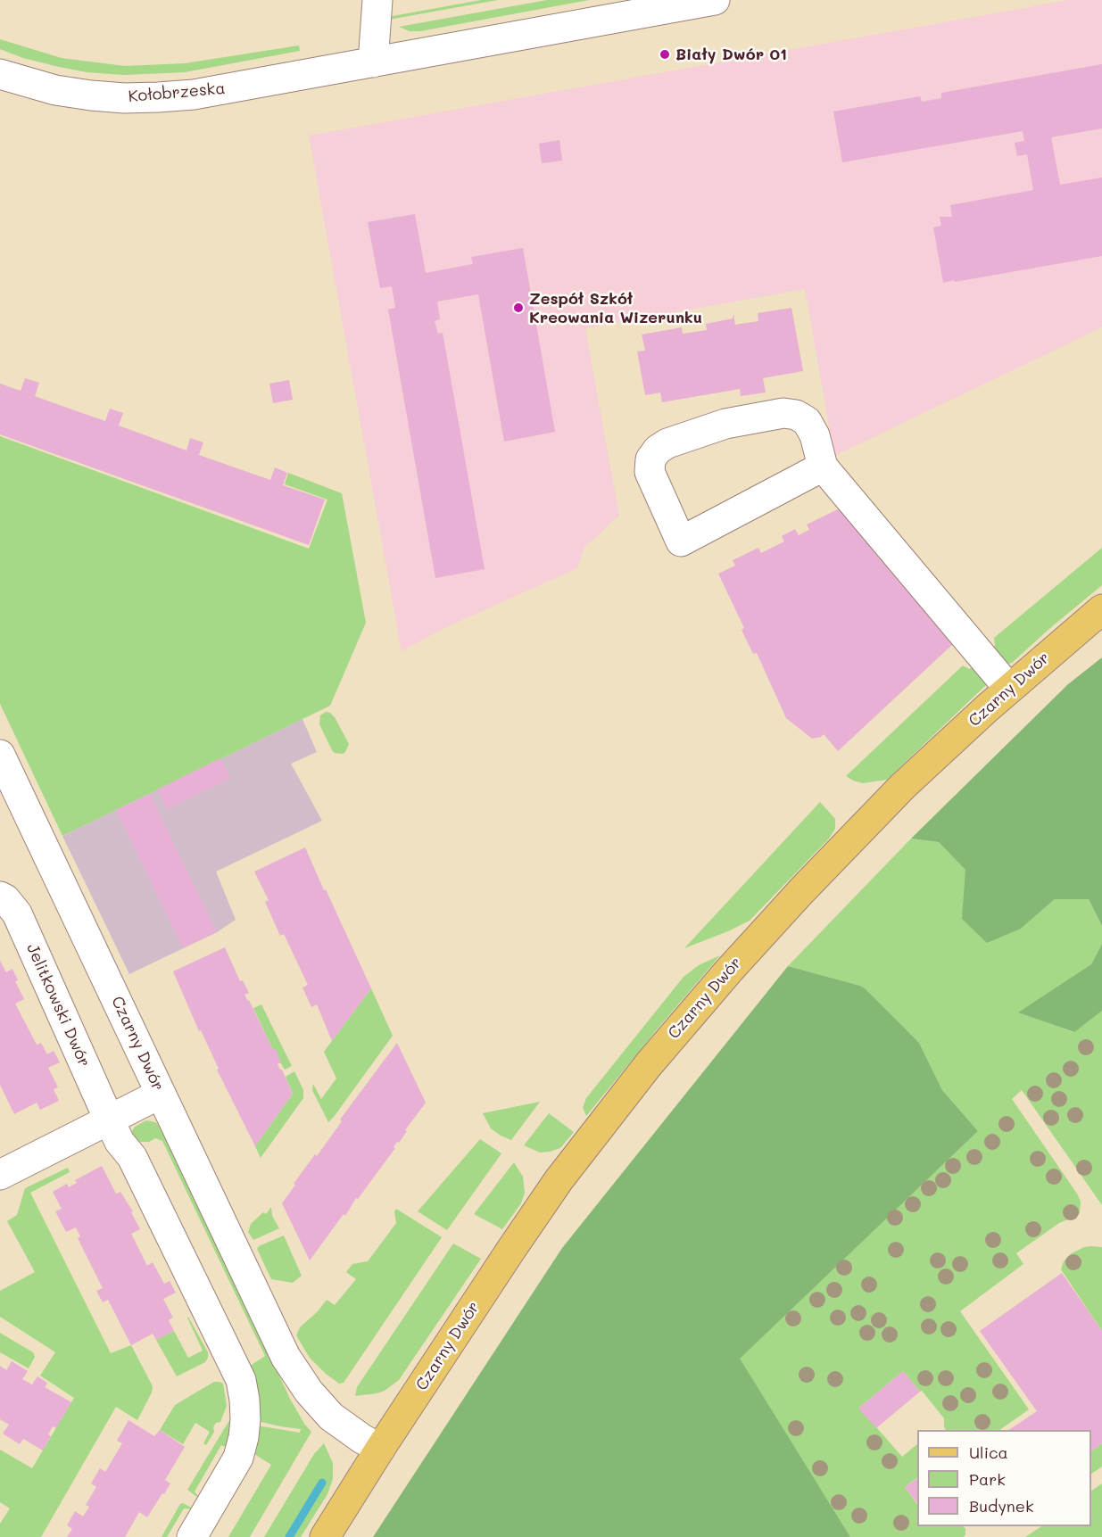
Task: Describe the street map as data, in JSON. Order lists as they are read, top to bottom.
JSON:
{
  "streets": {
    "main road": ["Czarny Dwór"],
    "street": ["Kołobrzeska", "Jelitkowski Dwór"]
  },
  "places": ["Biały Dwór 01", "Zespół Szkół Kreowania Wizerunku"],
  "legend": ["Ulica", "Park", "Budynek"]
}
